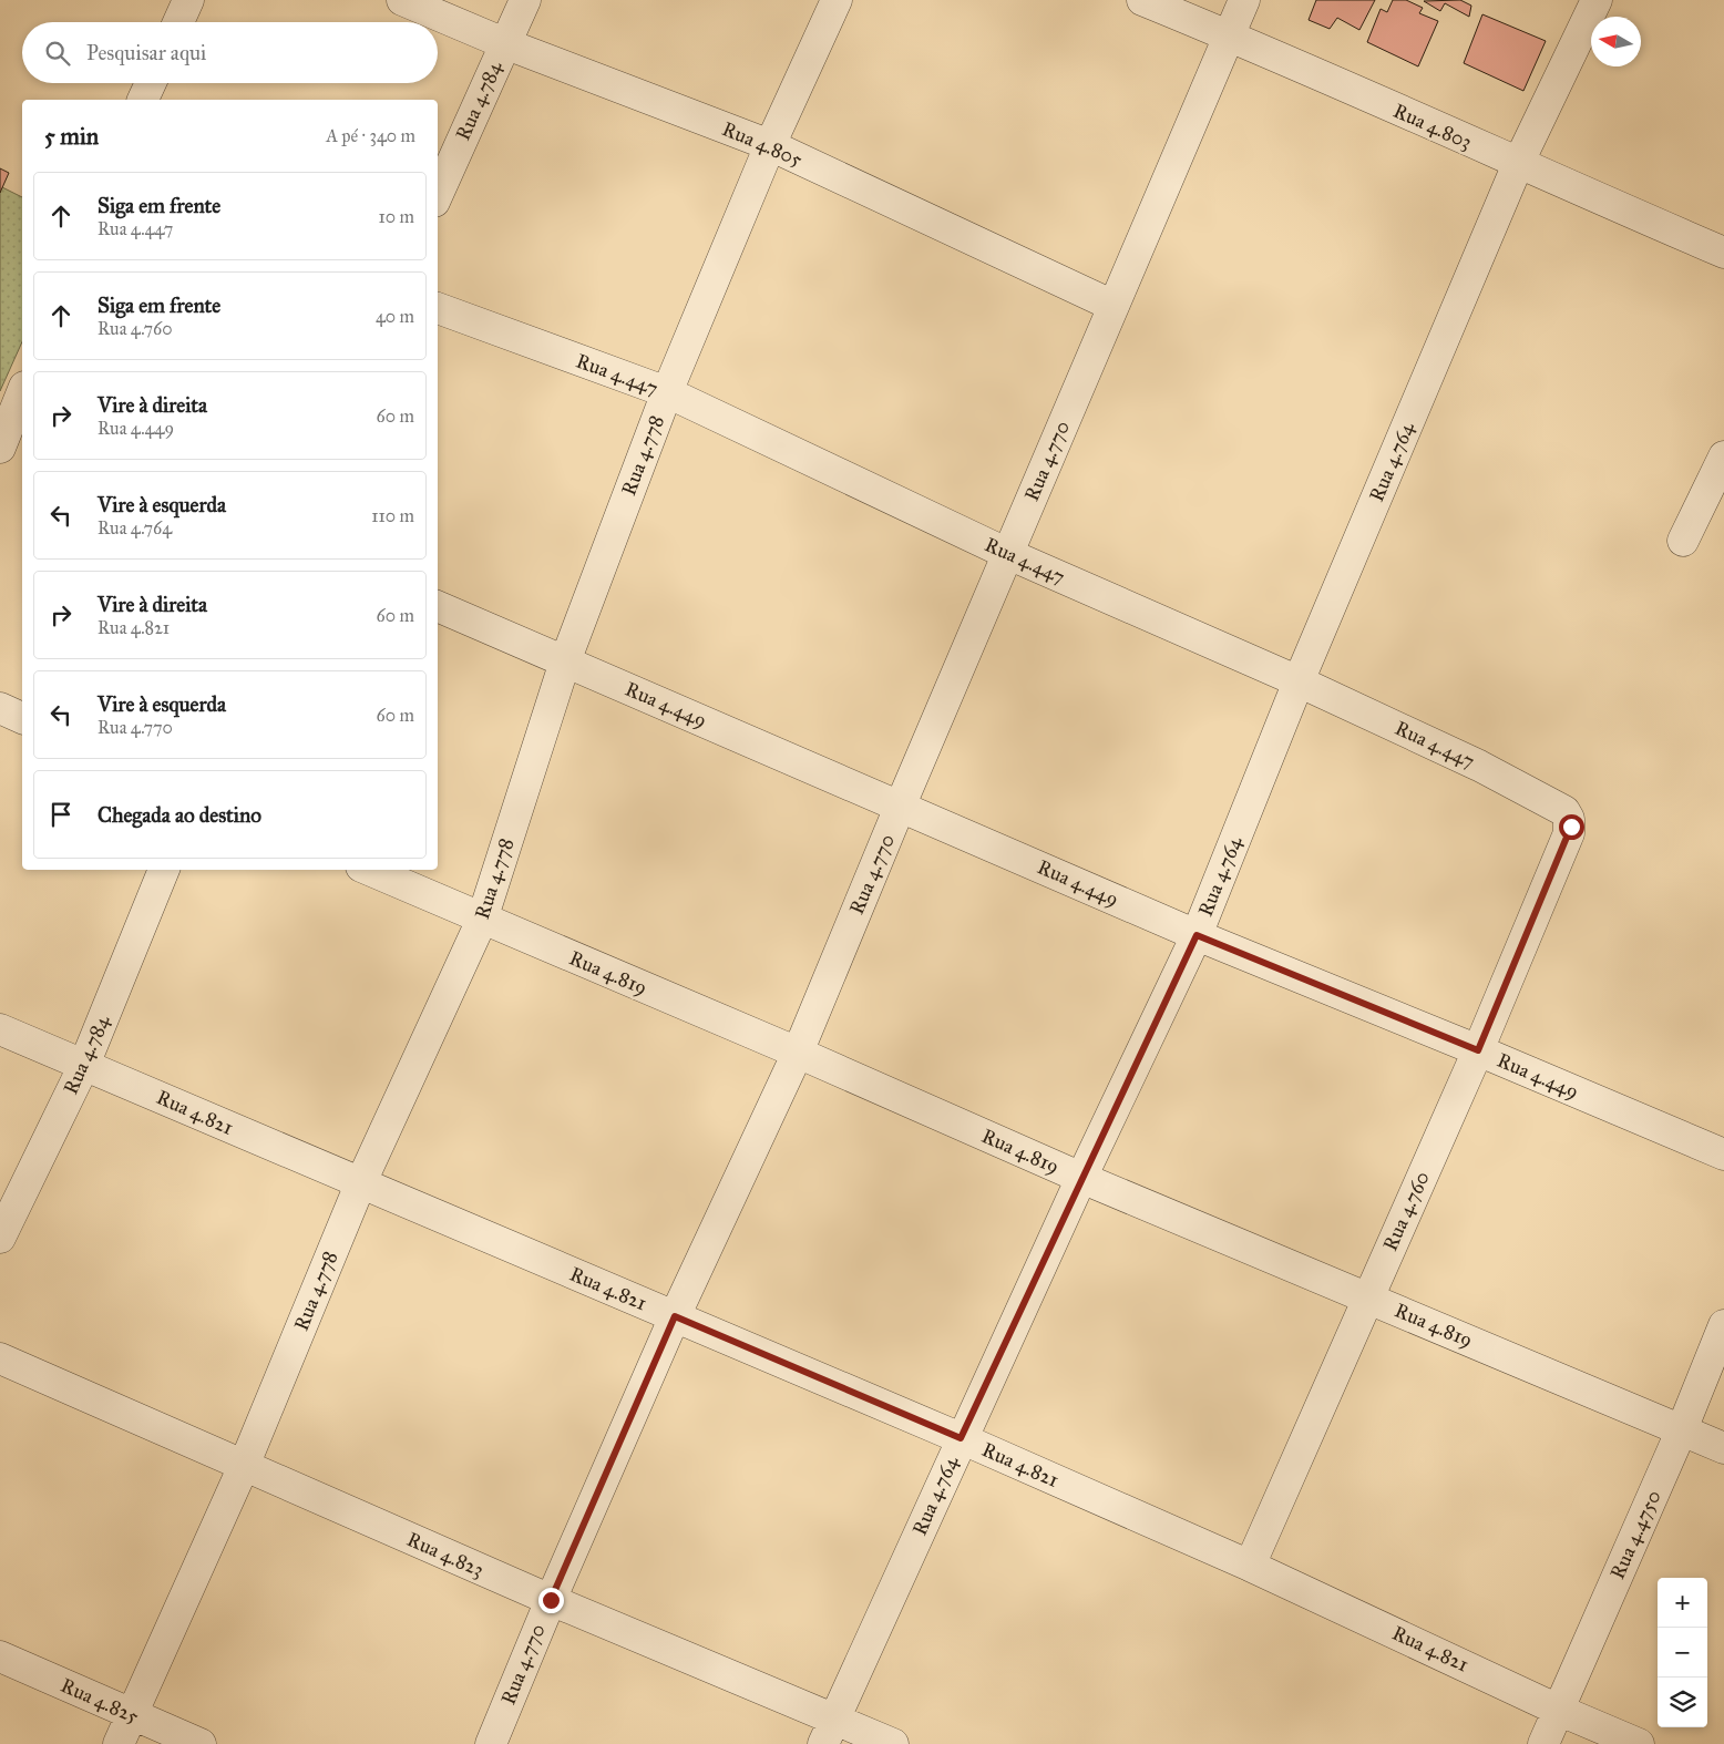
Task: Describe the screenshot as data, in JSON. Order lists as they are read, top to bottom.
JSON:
{
  "streets": {
    "street": [
      "Rua 4.784",
      "Rua 4.803",
      "Rua 4.805",
      "Rua 4.447",
      "Rua 4.778",
      "Rua 4.770",
      "Rua 4.764",
      "Rua 4.449",
      "Rua 4.819",
      "Rua 4.821",
      "Rua 4.760",
      "Rua 4.4750",
      "Rua 4.823",
      "Rua 4.825"
    ]
  },
  "crossings": [
    ["Rua 4.784", "Rua 4.805"],
    ["Rua 4.784", "Rua 4.821"],
    ["Rua 4.803", "Rua 4.770"],
    ["Rua 4.803", "Rua 4.764"],
    ["Rua 4.805", "Rua 4.778"],
    ["Rua 4.805", "Rua 4.770"],
    ["Rua 4.447", "Rua 4.778"],
    ["Rua 4.447", "Rua 4.770"],
    ["Rua 4.447", "Rua 4.764"],
    ["Rua 4.447", "Rua 4.760"],
    ["Rua 4.778", "Rua 4.449"],
    ["Rua 4.778", "Rua 4.819"],
    ["Rua 4.778", "Rua 4.821"],
    ["Rua 4.778", "Rua 4.823"],
    ["Rua 4.778", "Rua 4.825"],
    ["Rua 4.770", "Rua 4.449"],
    ["Rua 4.770", "Rua 4.819"],
    ["Rua 4.770", "Rua 4.821"],
    ["Rua 4.770", "Rua 4.823"],
    ["Rua 4.764", "Rua 4.449"],
    ["Rua 4.764", "Rua 4.819"],
    ["Rua 4.764", "Rua 4.821"],
    ["Rua 4.764", "Rua 4.823"],
    ["Rua 4.449", "Rua 4.760"],
    ["Rua 4.819", "Rua 4.760"],
    ["Rua 4.819", "Rua 4.4750"],
    ["Rua 4.821", "Rua 4.760"],
    ["Rua 4.821", "Rua 4.4750"]
  ],
  "north": "left",
  "page": {
    "search": "Pesquisar aqui",
    "heading": ["5 min", "A pé · 340 m"],
    "list": [
      ["Siga em frente", "Rua 4.447", "10 m"],
      ["Siga em frente", "Rua 4.760", "40 m"],
      ["Vire à direita", "Rua 4.449", "60 m"],
      ["Vire à esquerda", "Rua 4.764", "110 m"],
      ["Vire à direita", "Rua 4.821", "60 m"],
      ["Vire à esquerda", "Rua 4.770", "60 m"],
      "Chegada ao destino"
    ],
    "map_buttons": ["+", "−"]
  }
}
